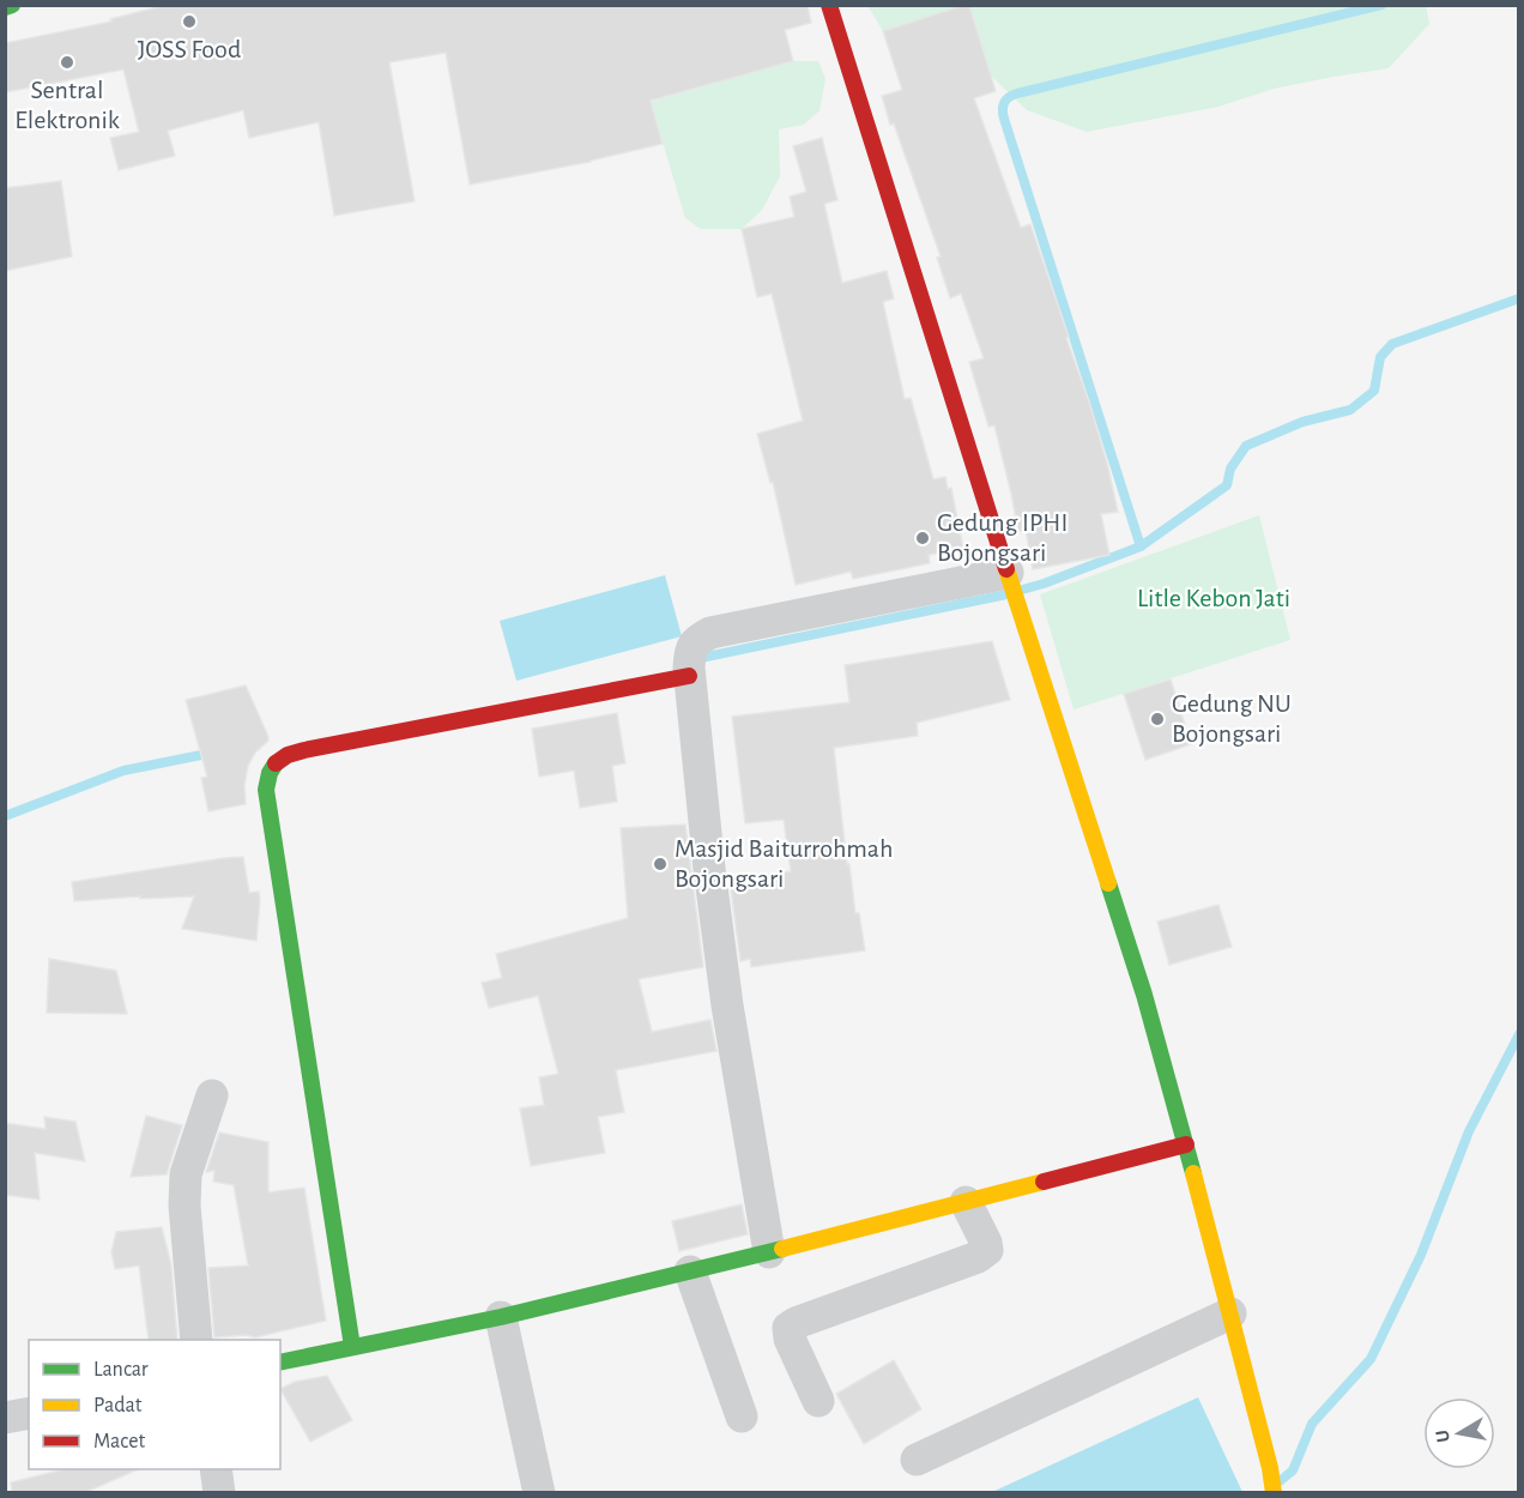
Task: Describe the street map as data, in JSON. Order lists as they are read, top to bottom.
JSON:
{
  "parks": ["Litle Kebon Jati"],
  "places": [
    "JOSS Food",
    "Sentral Elektronik",
    "Gedung IPHI Bojongsari",
    "Gedung NU Bojongsari",
    "Masjid Baiturrohmah Bojongsari"
  ],
  "legend": ["Lancar", "Padat", "Macet"],
  "north": "left"
}
